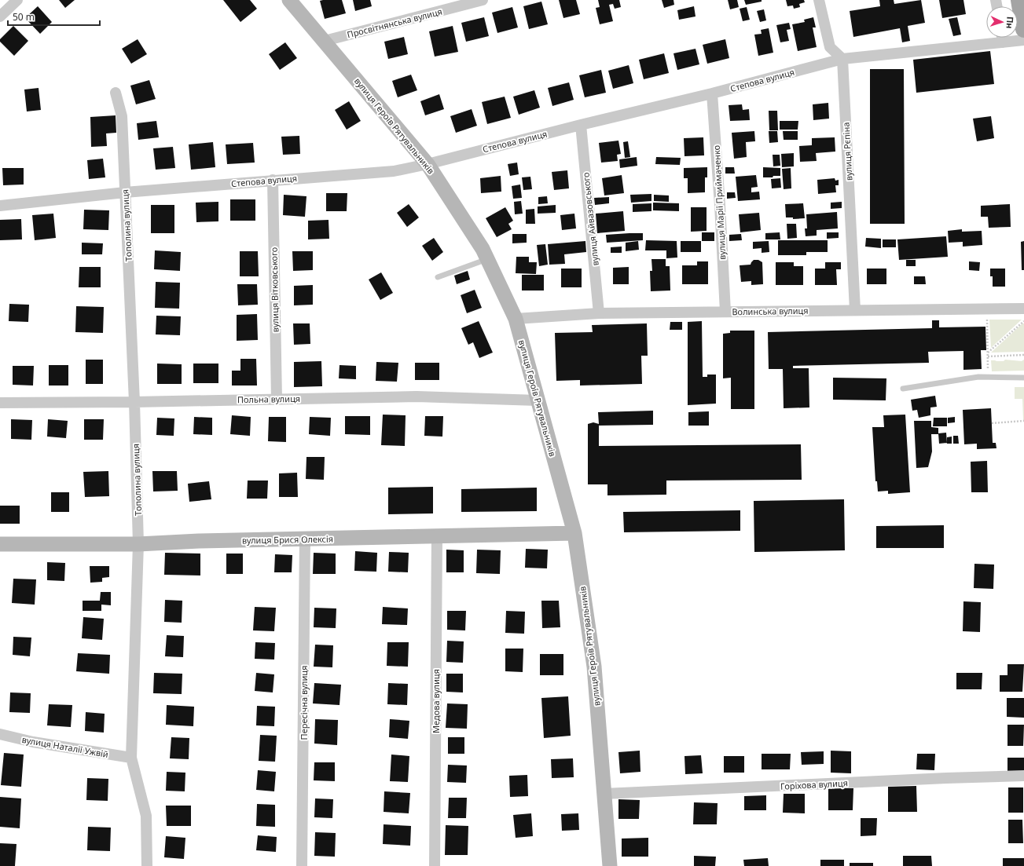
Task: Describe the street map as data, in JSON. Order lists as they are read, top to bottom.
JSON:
{
  "streets": {
    "street": [
      "Просвітнянська вулиця",
      "Степова вулиця",
      "вулиця Героїв Рятувальників",
      "вулиця Рєпіна",
      "вулиця Марії Приймаченко",
      "вулиця Айвазовського",
      "Тополина вулиця",
      "вулиця Вітковського",
      "Волинська вулиця",
      "Польна вулиця",
      "вулиця Брися Олексія",
      "Медова вулиця",
      "Пересічна вулиця",
      "вулиця Наталії Ужвій",
      "Горіхова вулиця"
    ]
  },
  "crossings": [
    ["Просвітнянська вулиця", "вулиця Героїв Рятувальників"],
    ["Степова вулиця", "вулиця Героїв Рятувальників"],
    ["Степова вулиця", "вулиця Рєпіна"],
    ["Степова вулиця", "вулиця Марії Приймаченко"],
    ["Степова вулиця", "вулиця Айвазовського"],
    ["Степова вулиця", "Тополина вулиця"],
    ["Степова вулиця", "вулиця Вітковського"],
    ["вулиця Героїв Рятувальників", "Волинська вулиця"],
    ["вулиця Героїв Рятувальників", "Польна вулиця"],
    ["вулиця Героїв Рятувальників", "вулиця Брися Олексія"],
    ["вулиця Героїв Рятувальників", "Горіхова вулиця"],
    ["вулиця Рєпіна", "Волинська вулиця"],
    ["вулиця Марії Приймаченко", "Волинська вулиця"],
    ["вулиця Айвазовського", "Волинська вулиця"],
    ["Тополина вулиця", "Польна вулиця"],
    ["Тополина вулиця", "вулиця Брися Олексія"],
    ["Тополина вулиця", "вулиця Наталії Ужвій"],
    ["вулиця Вітковського", "Польна вулиця"],
    ["вулиця Брися Олексія", "Медова вулиця"],
    ["вулиця Брися Олексія", "Пересічна вулиця"]
  ],
  "scale_bar": "50 m",
  "north": "right"
}
